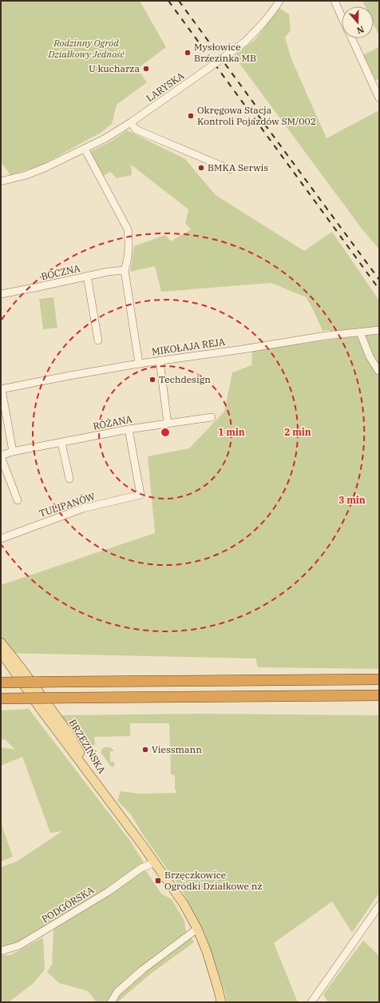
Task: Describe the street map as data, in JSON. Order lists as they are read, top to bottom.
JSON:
{
  "streets": {
    "main road": ["BRZEZIŃSKA"],
    "street": [
      "LARYSKA",
      "BOCZNA",
      "MIKOŁAJA REJA",
      "RÓŻANA",
      "TULIPANÓW",
      "PODGÓRSKA"
    ]
  },
  "crossings": [
    ["RÓŻANA", "TULIPANÓW"]
  ],
  "parks": ["Rodzinny Ogród Działkowy Jedność"],
  "places": {
    "other": [
      "Mysłowice Brzezinka MB",
      "U kucharza",
      "Okręgowa Stacja Kontroli Pojazdów SM/002",
      "BMKA Serwis",
      "Techdesign",
      "Viessmann"
    ],
    "transit": ["Brzęczkowice Ogródki Działkowe nż"]
  },
  "north": "bottom",
  "rings": ["1 min", "2 min", "3 min"]
}
